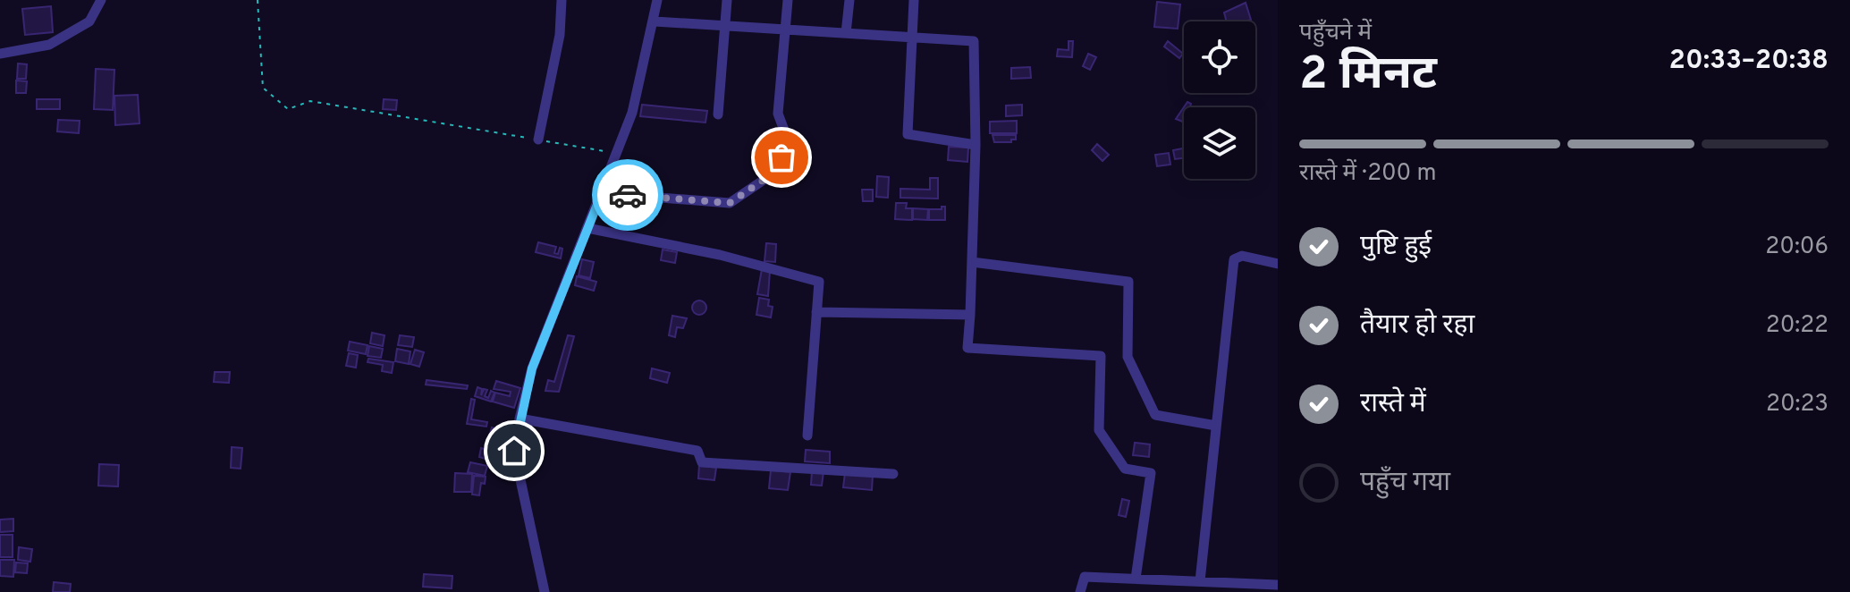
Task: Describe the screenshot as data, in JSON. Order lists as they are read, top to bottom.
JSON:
{
  "page": {
    "heading": ["2 मिनट", "पहुँचने में", "20:33–20:38"],
    "bar": "रास्ते में · 200 m",
    "list": [
      ["पुष्टि हुई", "20:06"],
      ["तैयार हो रहा", "20:22"],
      ["रास्ते में", "20:23"],
      "पहुँच गया"
    ]
  }
}
